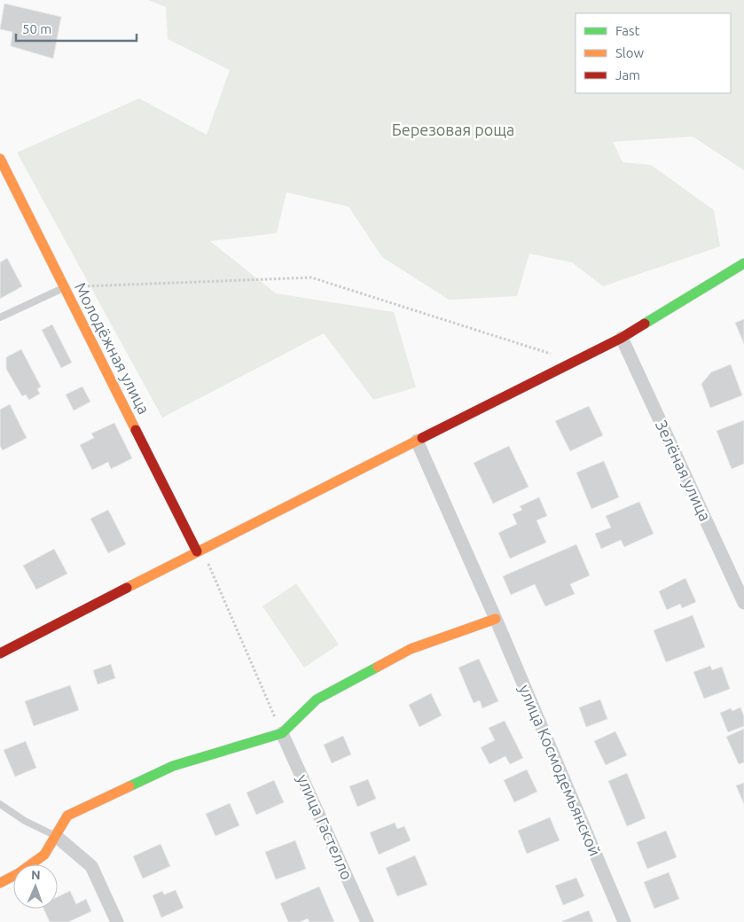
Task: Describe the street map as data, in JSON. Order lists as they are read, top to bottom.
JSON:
{
  "streets": {
    "street": [
      "Молодёжная улица",
      "Зелёная улица",
      "улица Космодемьянской",
      "улица Гастелло"
    ]
  },
  "parks": ["Березовая роща"],
  "legend": ["Fast", "Slow", "Jam"],
  "scale_bar": "50 m",
  "north": "top"
}
